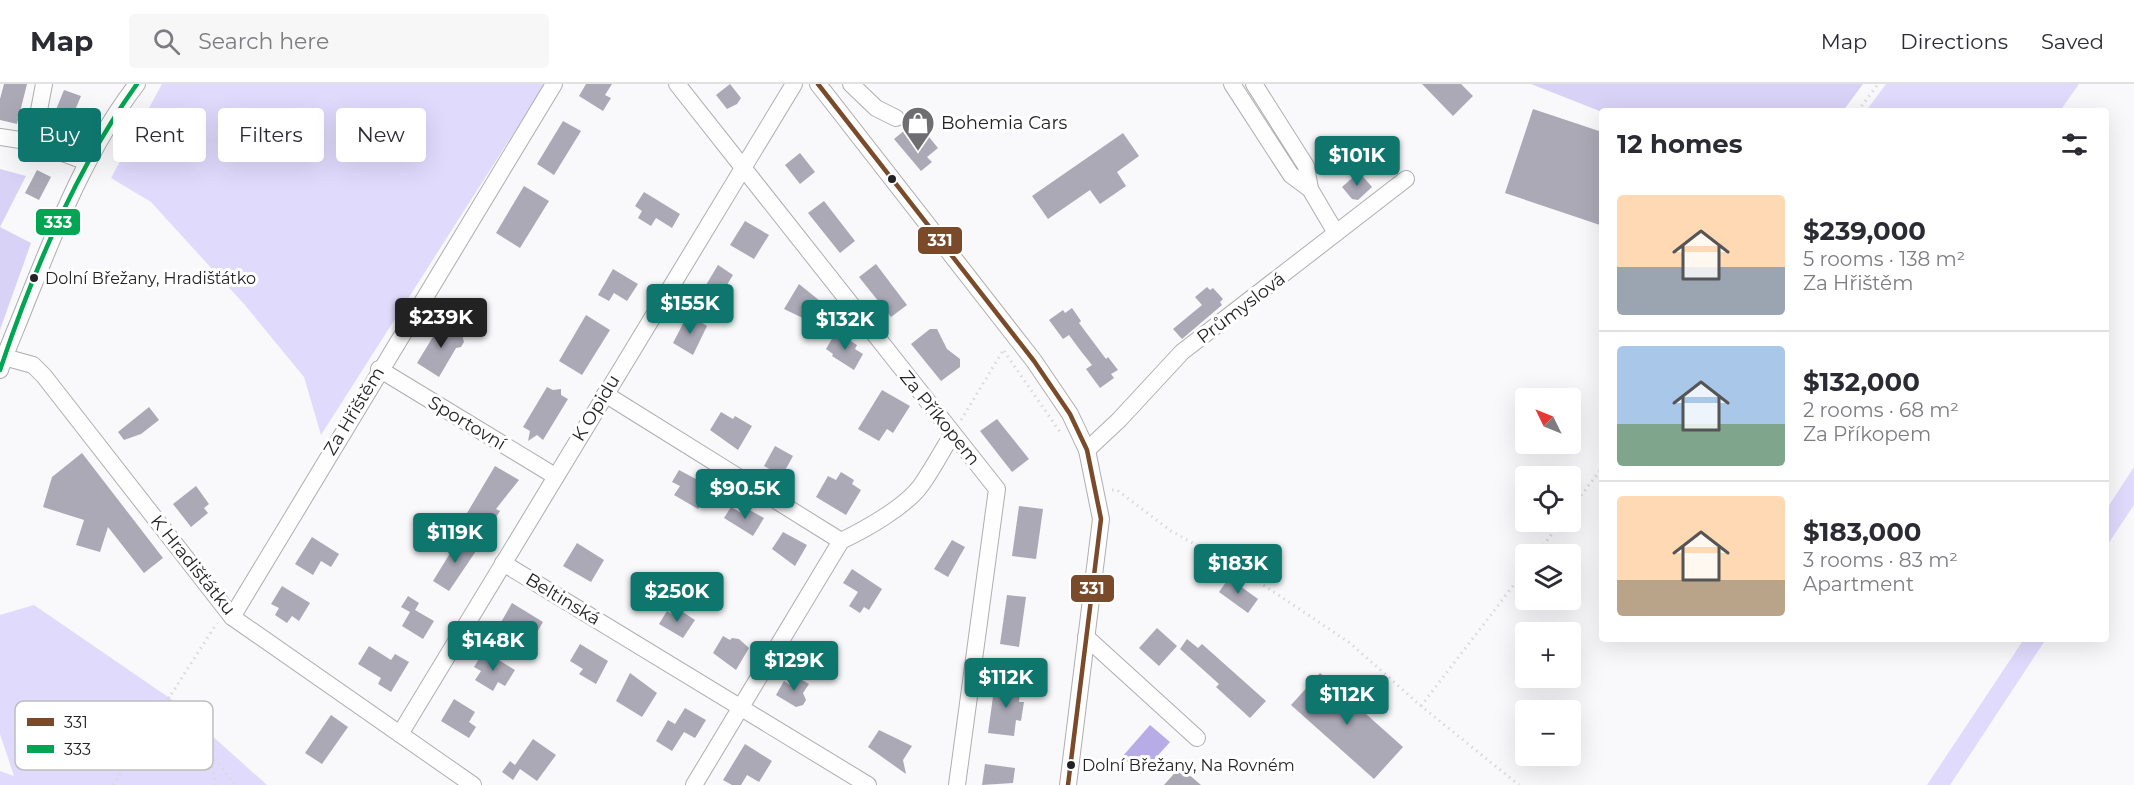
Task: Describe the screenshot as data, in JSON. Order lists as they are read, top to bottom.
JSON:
{
  "streets": {
    "street": [
      "Průmyslová",
      "K Opidu",
      "Za Hřištěm",
      "Za Příkopem",
      "Sportovní",
      "K Hradišťátku",
      "Beltinská"
    ]
  },
  "crossings": [
    ["K Opidu", "Za Příkopem"],
    ["K Opidu", "Sportovní"],
    ["K Opidu", "K Hradišťátku"],
    ["K Opidu", "Beltinská"],
    ["Za Hřištěm", "Sportovní"],
    ["Za Hřištěm", "K Hradišťátku"]
  ],
  "places": {
    "shop": ["Bohemia Cars"],
    "other": ["Dolní Břežany, Hradišťátko", "Dolní Břežany, Na Rovném"]
  },
  "lines": ["transit line 331", "transit line 333"],
  "legend": ["331", "333"],
  "north": "top left",
  "page": {
    "header": "Map",
    "search": "Search here",
    "nav": ["Map", "Directions", "Saved"],
    "chip": [
      "Buy",
      "Rent",
      "Filters",
      "New"
    ],
    "heading": "12 homes",
    "price": [
      "$101K",
      "$155K",
      "$239K",
      "$132K",
      "$90.5K",
      "$119K",
      "$183K",
      "$250K",
      "$148K",
      "$129K",
      "$112K",
      "$112K"
    ],
    "list": [
      {
        "name": "$239,000",
        "note": "5 rooms · 138 m² · Za Hřištěm"
      },
      {
        "name": "$132,000",
        "note": "2 rooms · 68 m² · Za Příkopem"
      },
      {
        "name": "$183,000",
        "note": "3 rooms · 83 m² · Apartment"
      }
    ],
    "map_buttons": ["+", "−"]
  }
}
